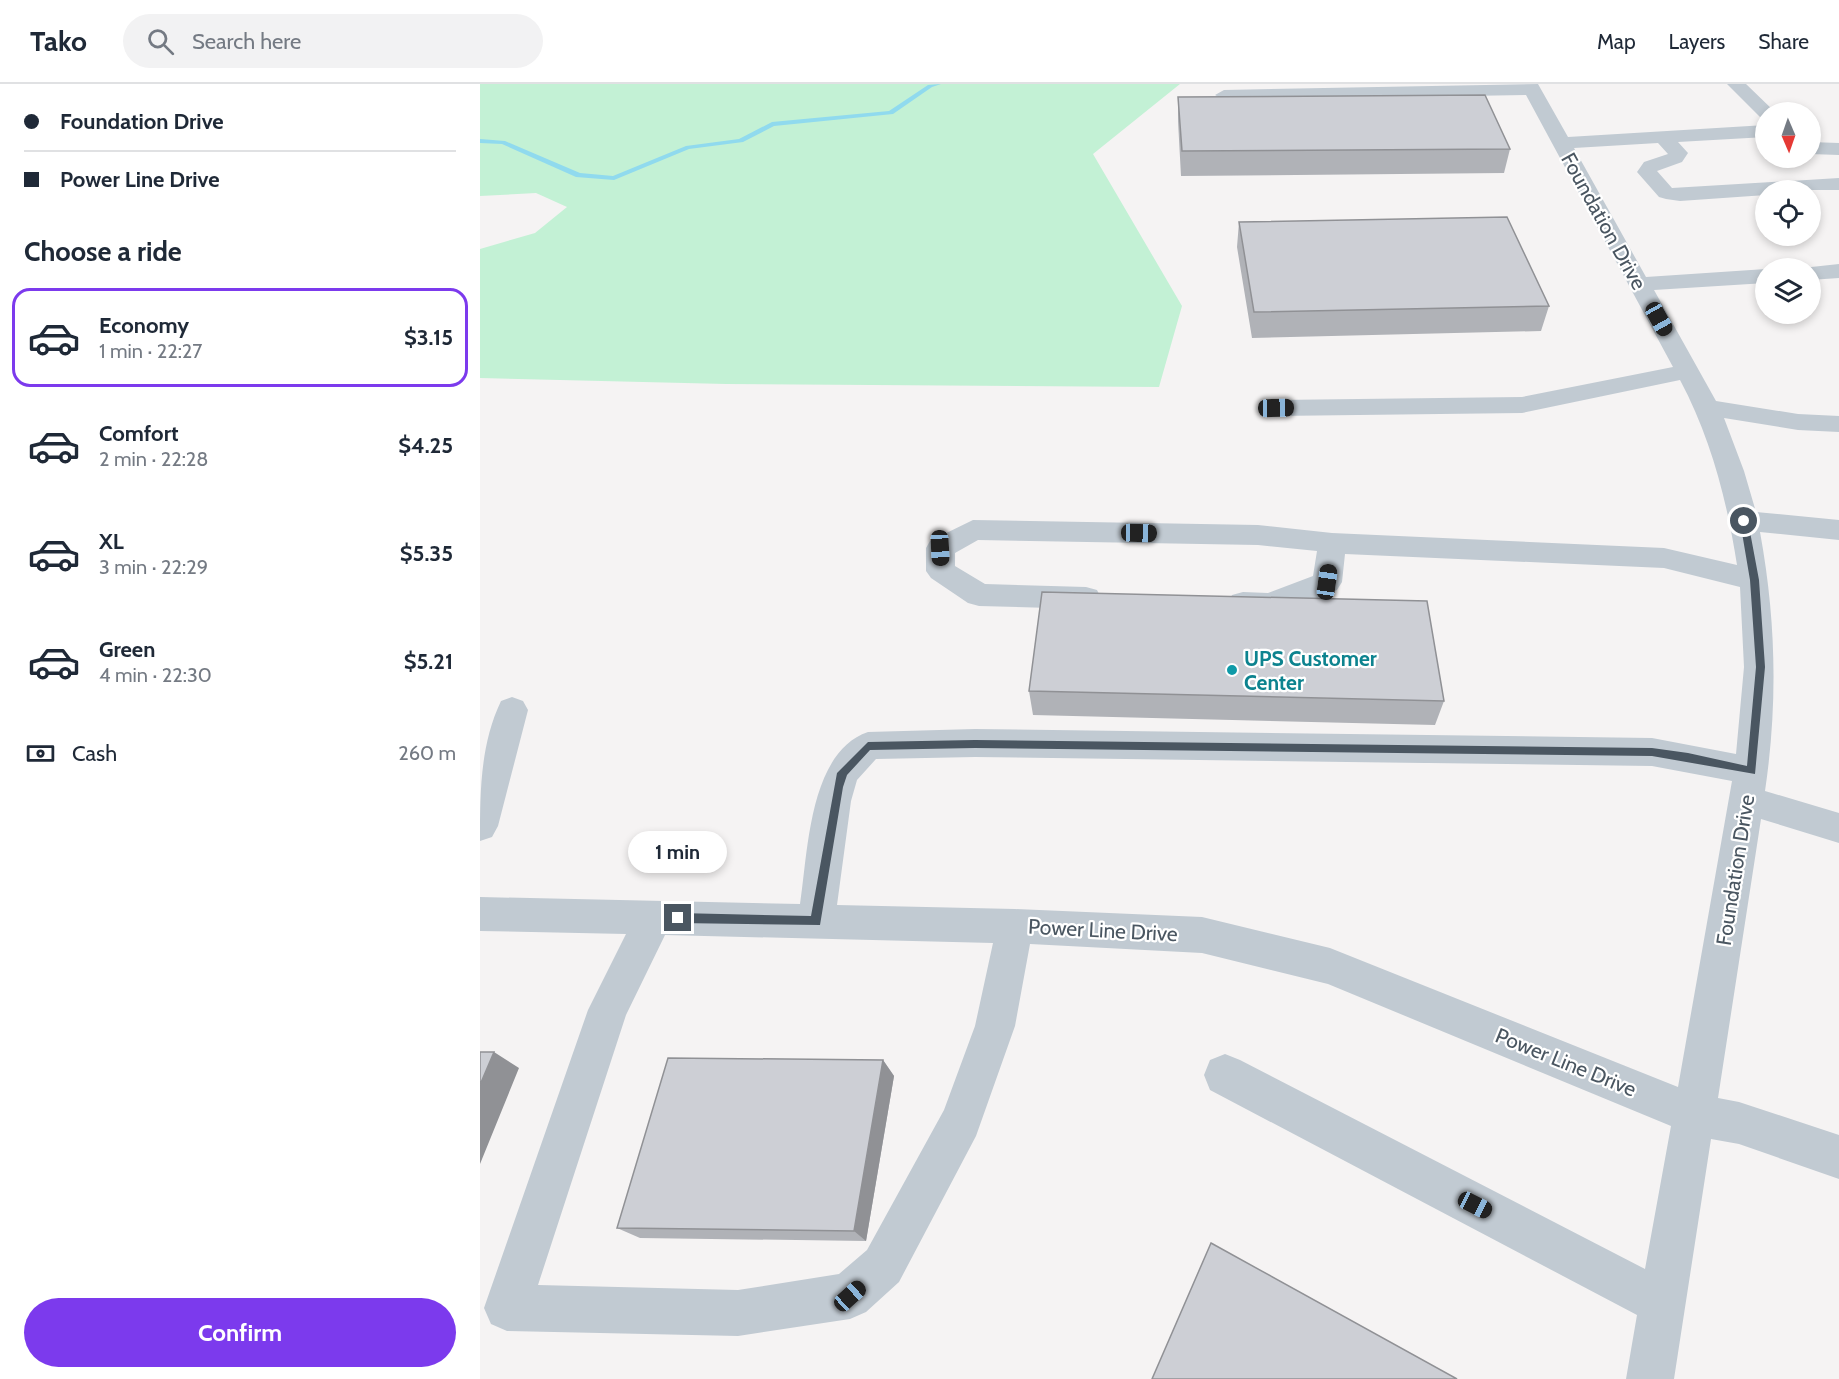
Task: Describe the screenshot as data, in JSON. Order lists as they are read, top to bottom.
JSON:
{
  "streets": {
    "street": ["Foundation Drive", "Power Line Drive"]
  },
  "crossings": [
    ["Foundation Drive", "Power Line Drive"]
  ],
  "places": ["UPS Customer Center"],
  "north": "bottom",
  "page": {
    "header": "Tako",
    "search": "Search here",
    "nav": ["Map", "Layers", "Share"],
    "banner": ["Foundation Drive", "Power Line Drive"],
    "heading": "Choose a ride",
    "list": [
      {
        "name": "Economy",
        "note": "1 min · 22:27",
        "value": "$3.15"
      },
      {
        "name": "Comfort",
        "note": "2 min · 22:28",
        "value": "$4.25"
      },
      {
        "name": "XL",
        "note": "3 min · 22:29",
        "value": "$5.35"
      },
      {
        "name": "Green",
        "note": "4 min · 22:30",
        "value": "$5.21"
      }
    ],
    "pay": ["Cash", "260 m"],
    "bubble": "1 min",
    "buttons": "Confirm"
  }
}
